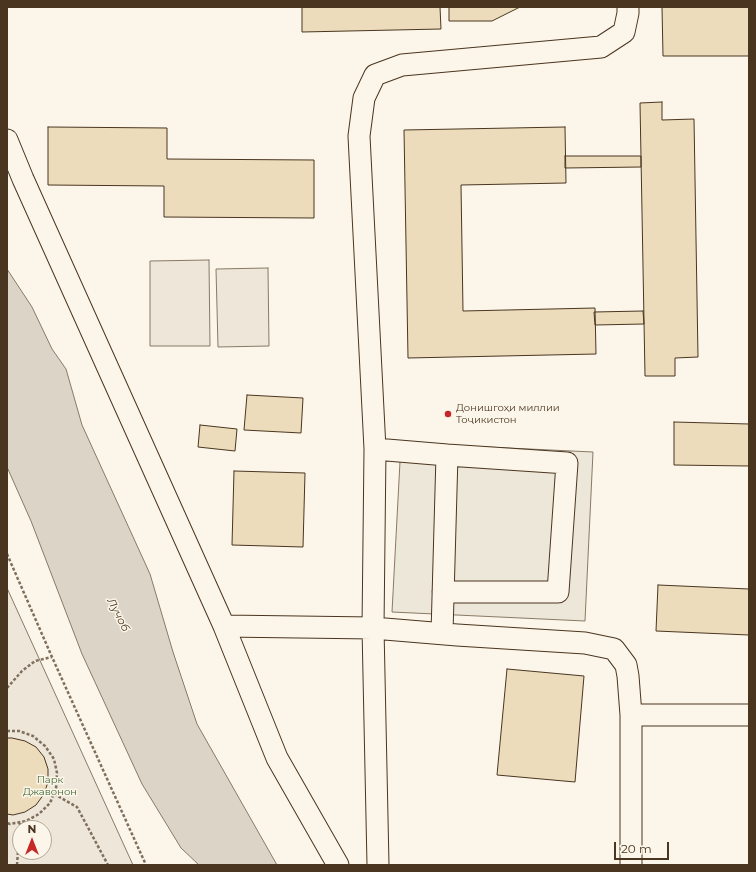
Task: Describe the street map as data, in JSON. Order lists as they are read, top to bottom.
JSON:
{
  "water": ["Лучоб"],
  "parks": ["Парк Джавонон"],
  "places": ["Донишгоҳи миллии Тоҷикистон"],
  "scale_bar": "20 m",
  "north": "top"
}
